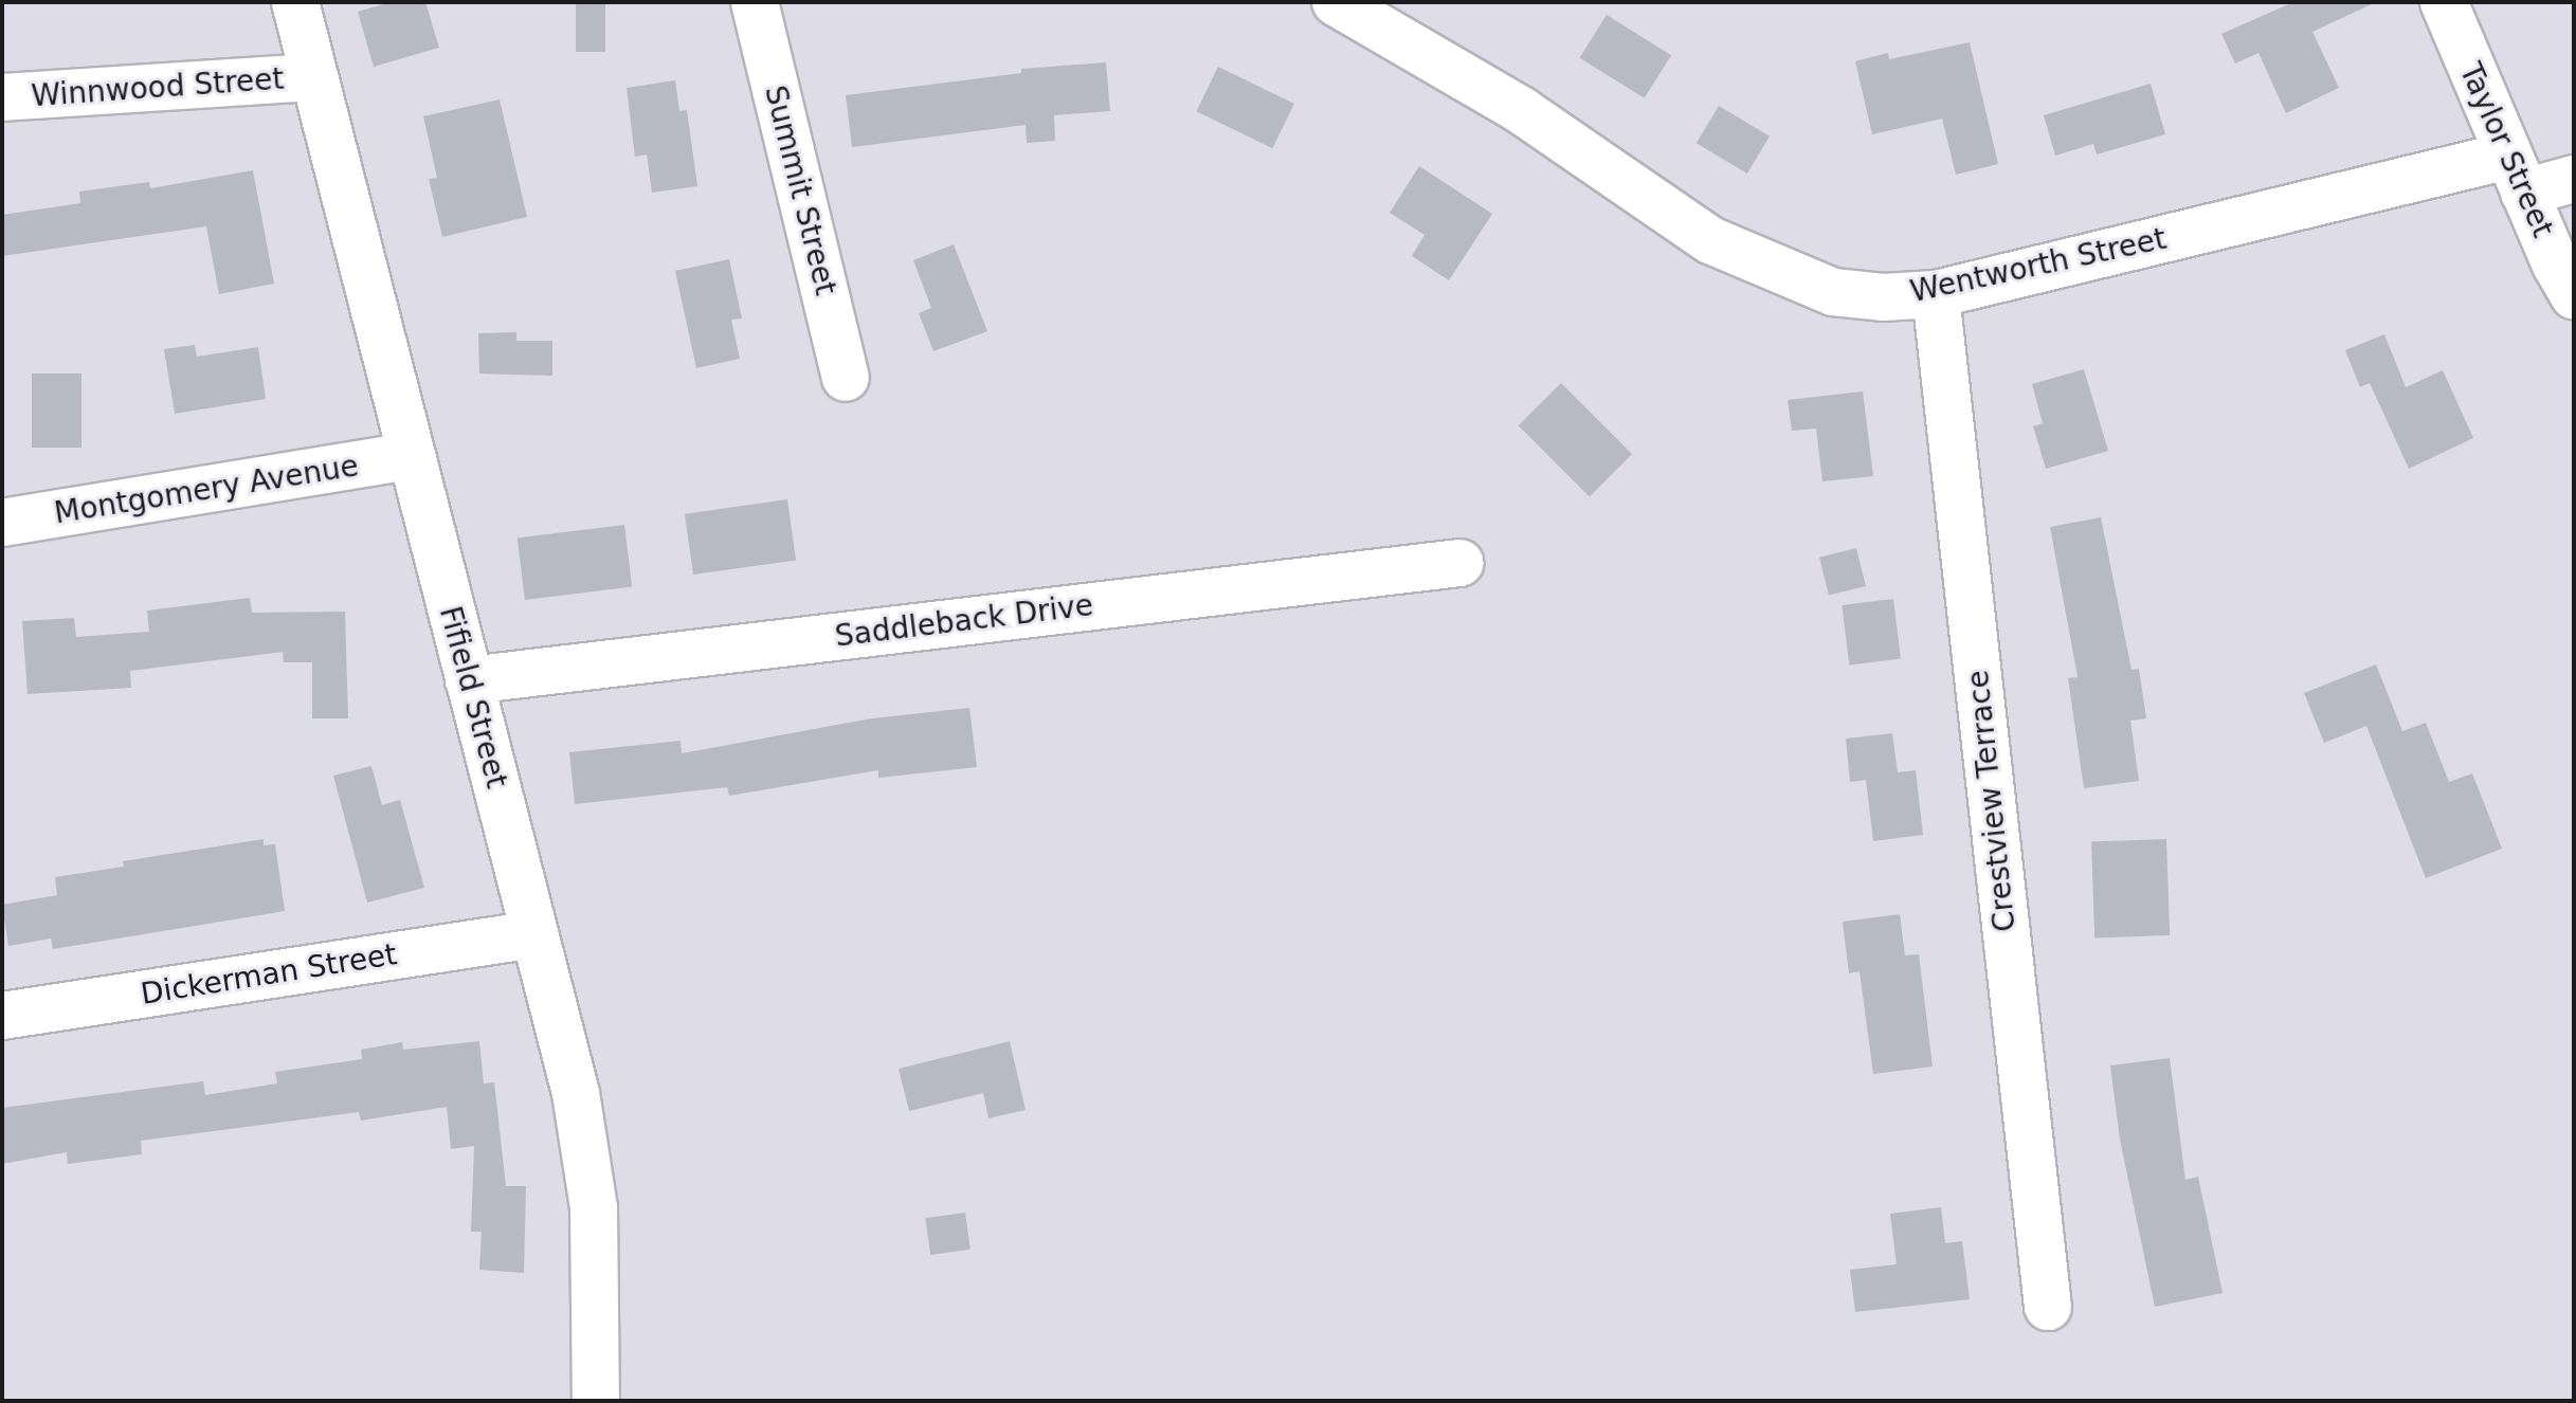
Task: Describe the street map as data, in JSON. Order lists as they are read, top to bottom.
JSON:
{
  "streets": {
    "street": [
      "Winnwood Street",
      "Taylor Street",
      "Summit Street",
      "Wentworth Street",
      "Montgomery Avenue",
      "Saddleback Drive",
      "Fifield Street",
      "Crestview Terrace",
      "Dickerman Street"
    ]
  },
  "crossings": [
    ["Winnwood Street", "Fifield Street"],
    ["Taylor Street", "Wentworth Street"],
    ["Wentworth Street", "Crestview Terrace"],
    ["Montgomery Avenue", "Fifield Street"],
    ["Saddleback Drive", "Fifield Street"],
    ["Fifield Street", "Dickerman Street"]
  ]
}
